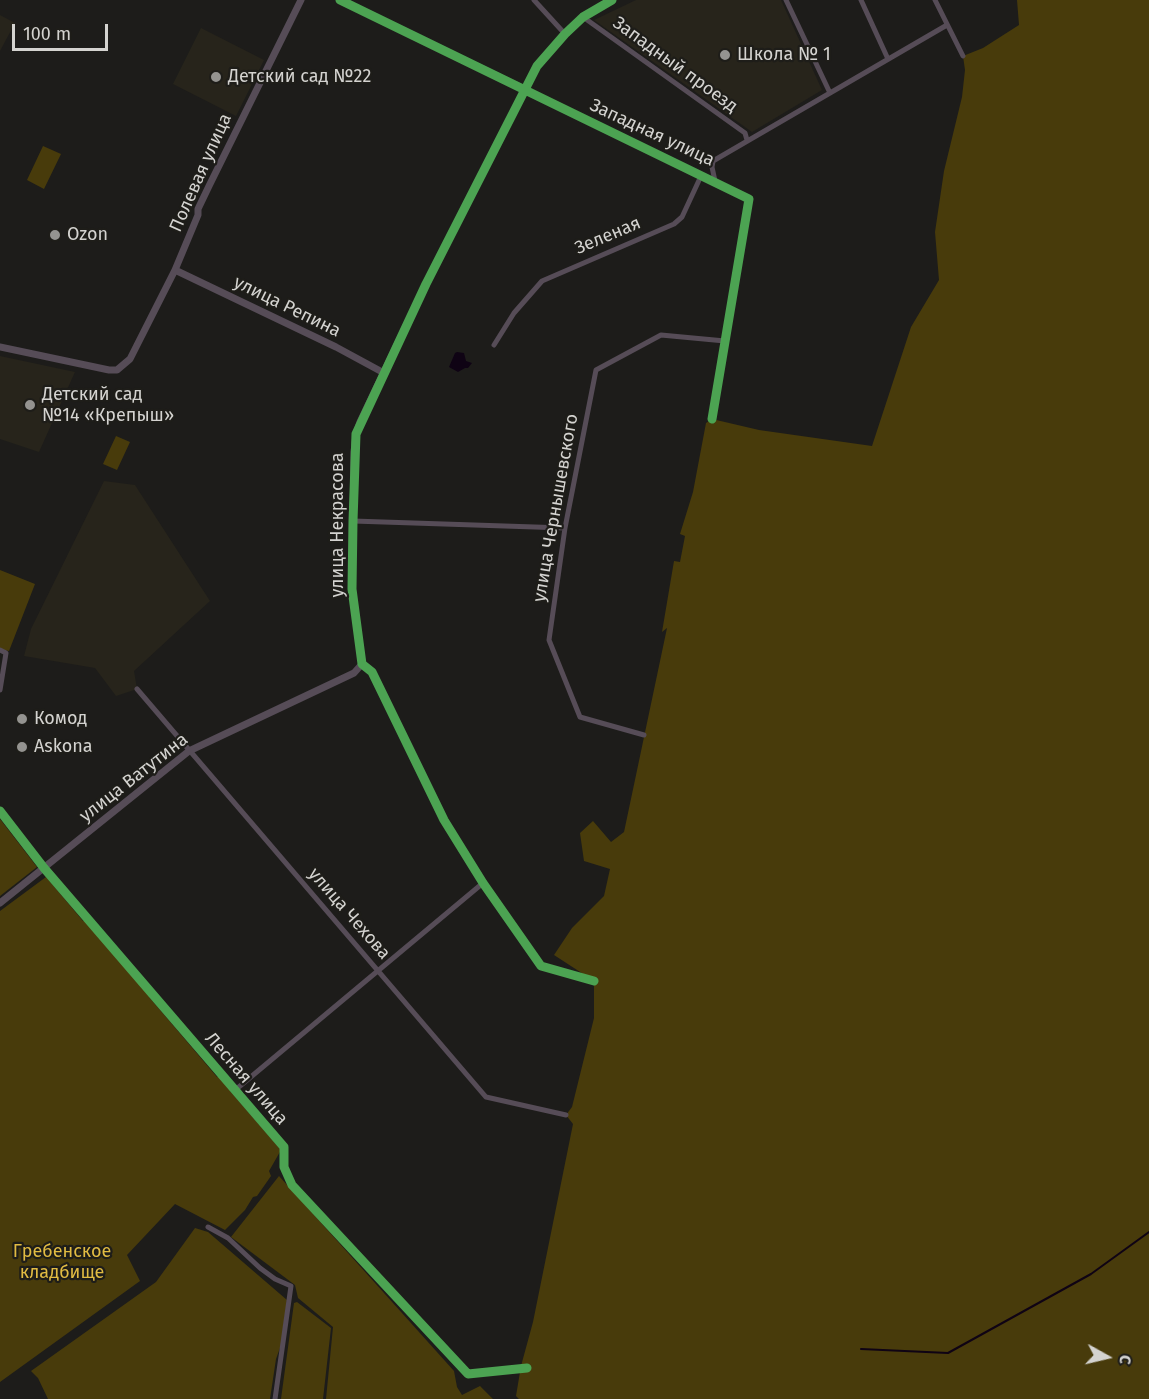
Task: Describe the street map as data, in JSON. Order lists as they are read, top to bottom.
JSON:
{
  "streets": {
    "street": [
      "Западный проезд",
      "Западная улица",
      "Полевая улица",
      "Зеленая",
      "улица Репина",
      "улица Чернышевского",
      "улица Некрасова",
      "улица Ватутина",
      "улица Чехова",
      "Лесная улица"
    ]
  },
  "crossings": [
    ["Западный проезд", "улица Некрасова"],
    ["Западная улица", "Зеленая"],
    ["Западная улица", "улица Чернышевского"],
    ["Западная улица", "улица Некрасова"],
    ["Полевая улица", "улица Репина"],
    ["улица Репина", "улица Некрасова"],
    ["улица Некрасова", "улица Ватутина"],
    ["улица Ватутина", "улица Чехова"],
    ["улица Ватутина", "Лесная улица"]
  ],
  "parks": ["Гребенское кладбище"],
  "places": [
    "Школа № 1",
    "Детский сад №22",
    "Ozon",
    "Детский сад №14 «Крепыш»",
    "Комод",
    "Askona"
  ],
  "scale_bar": "100 m",
  "north": "right"
}
